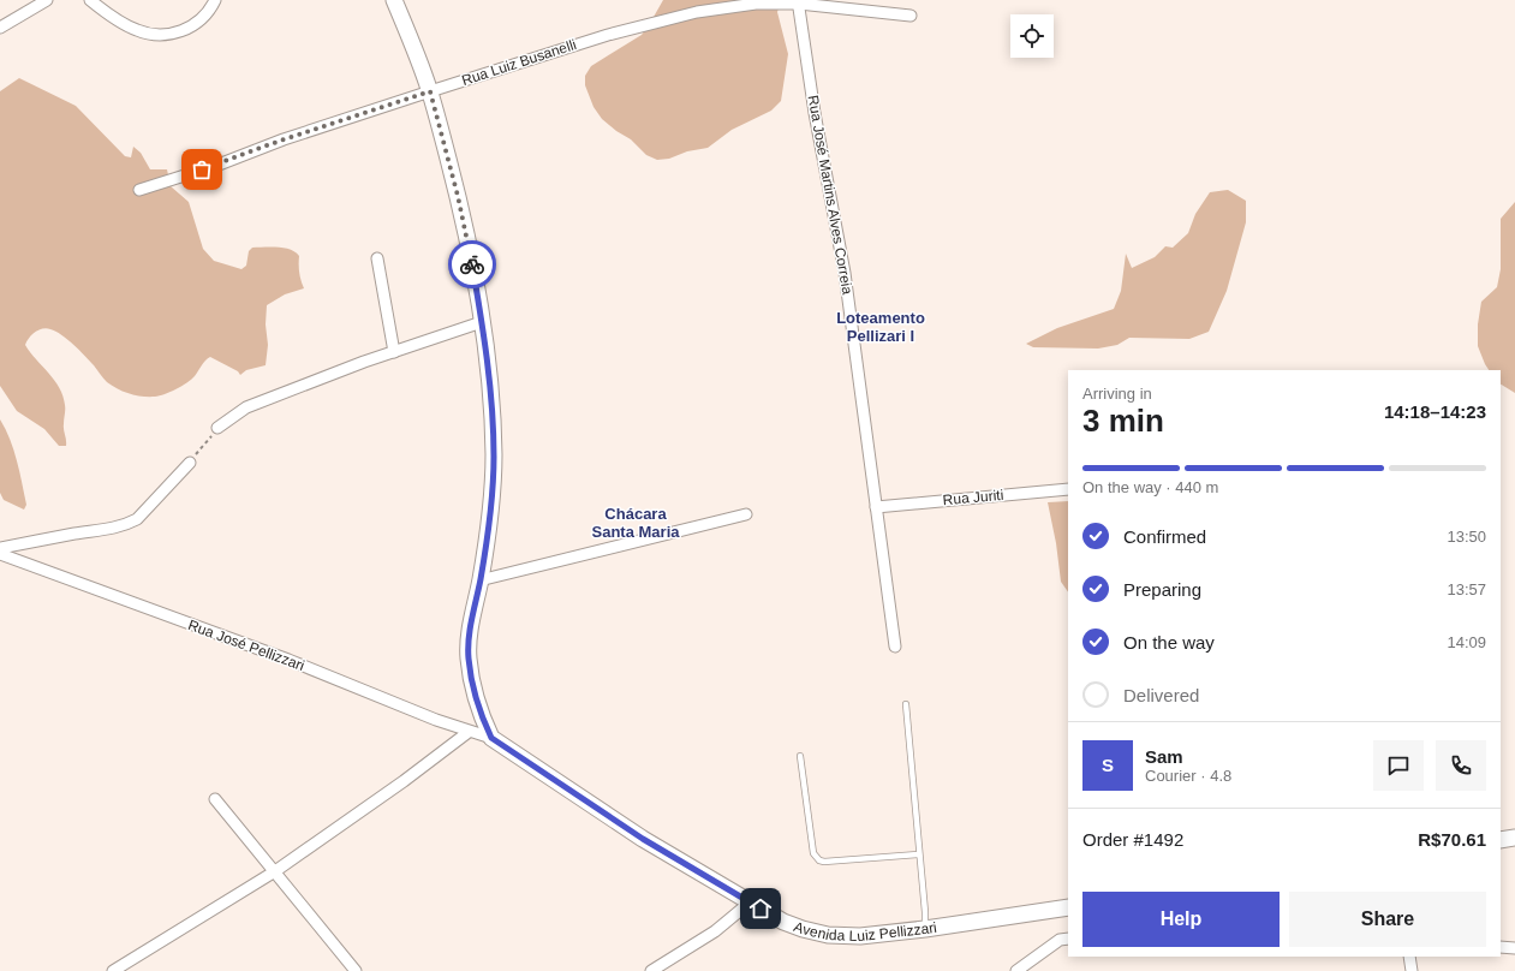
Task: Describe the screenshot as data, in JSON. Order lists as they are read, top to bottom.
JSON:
{
  "streets": {
    "main road": ["Avenida Luiz Pellizzari"],
    "street": [
      "Rua Luiz Busanelli",
      "Rua José Martins Alves Correia",
      "Rua Juriti",
      "Rua José Pellizzari"
    ]
  },
  "crossings": [
    ["Rua Luiz Busanelli", "Rua José Martins Alves Correia"],
    ["Rua José Martins Alves Correia", "Rua Juriti"],
    ["Rua José Pellizzari", "Avenida Luiz Pellizzari"]
  ],
  "districts": ["Loteamento Pellizari I", "Chácara Santa Maria"],
  "page": {
    "heading": ["3 min", "Arriving in", "14:18–14:23"],
    "panel": [
      "Sam",
      "Courier · 4.8",
      "Order #1492",
      "R$70.61"
    ],
    "bar": "On the way · 440 m",
    "list": [
      ["Confirmed", "13:50"],
      ["Preparing", "13:57"],
      ["On the way", "14:09"],
      "Delivered"
    ],
    "round": "S",
    "buttons": ["Help", "Share"]
  }
}
